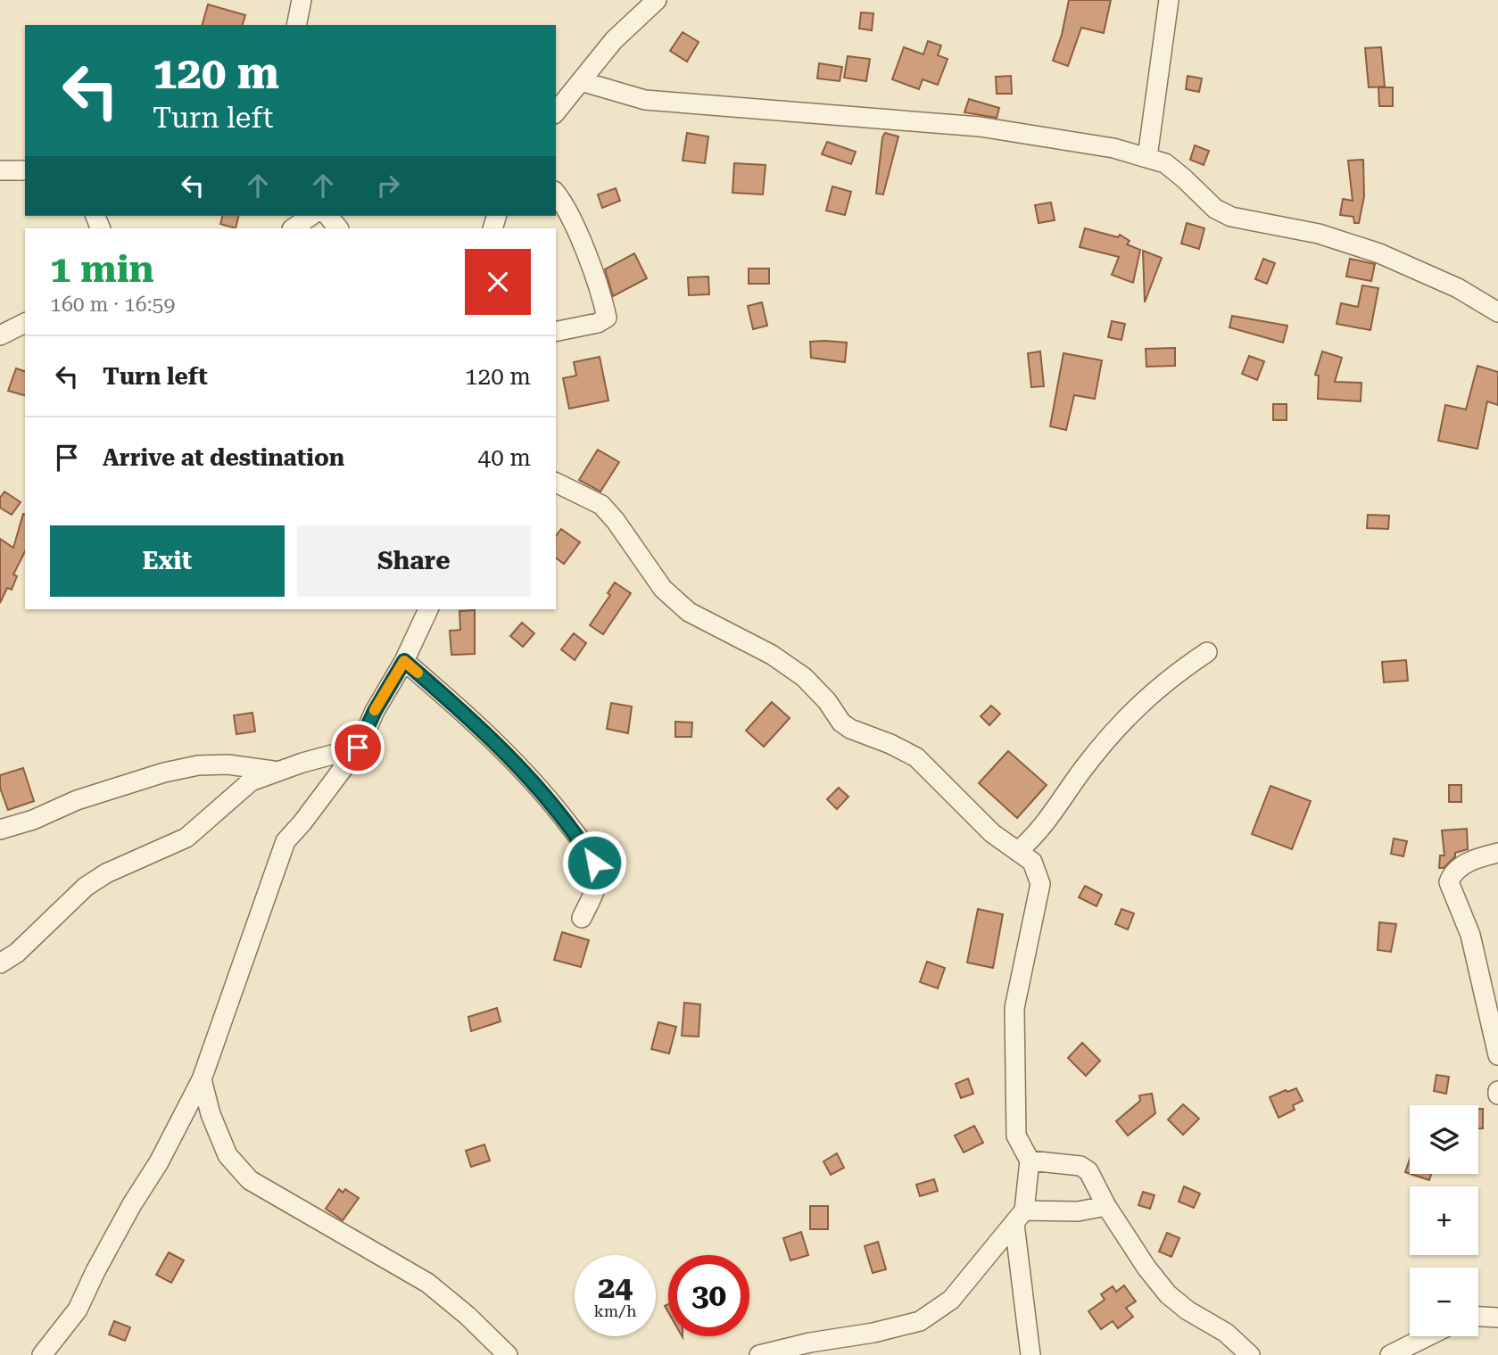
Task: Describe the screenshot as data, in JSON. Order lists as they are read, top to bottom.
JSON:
{
  "page": {
    "turn": ["120 m", "Turn left"],
    "heading": ["1 min", "160 m · 16:59"],
    "list": [
      {
        "name": "Turn left",
        "value": "120 m"
      },
      {
        "name": "Arrive at destination",
        "value": "40 m"
      }
    ],
    "buttons": ["Exit", "Share"],
    "map_buttons": ["+", "−"],
    "speed": "24 km/h",
    "limit": "30"
  }
}
